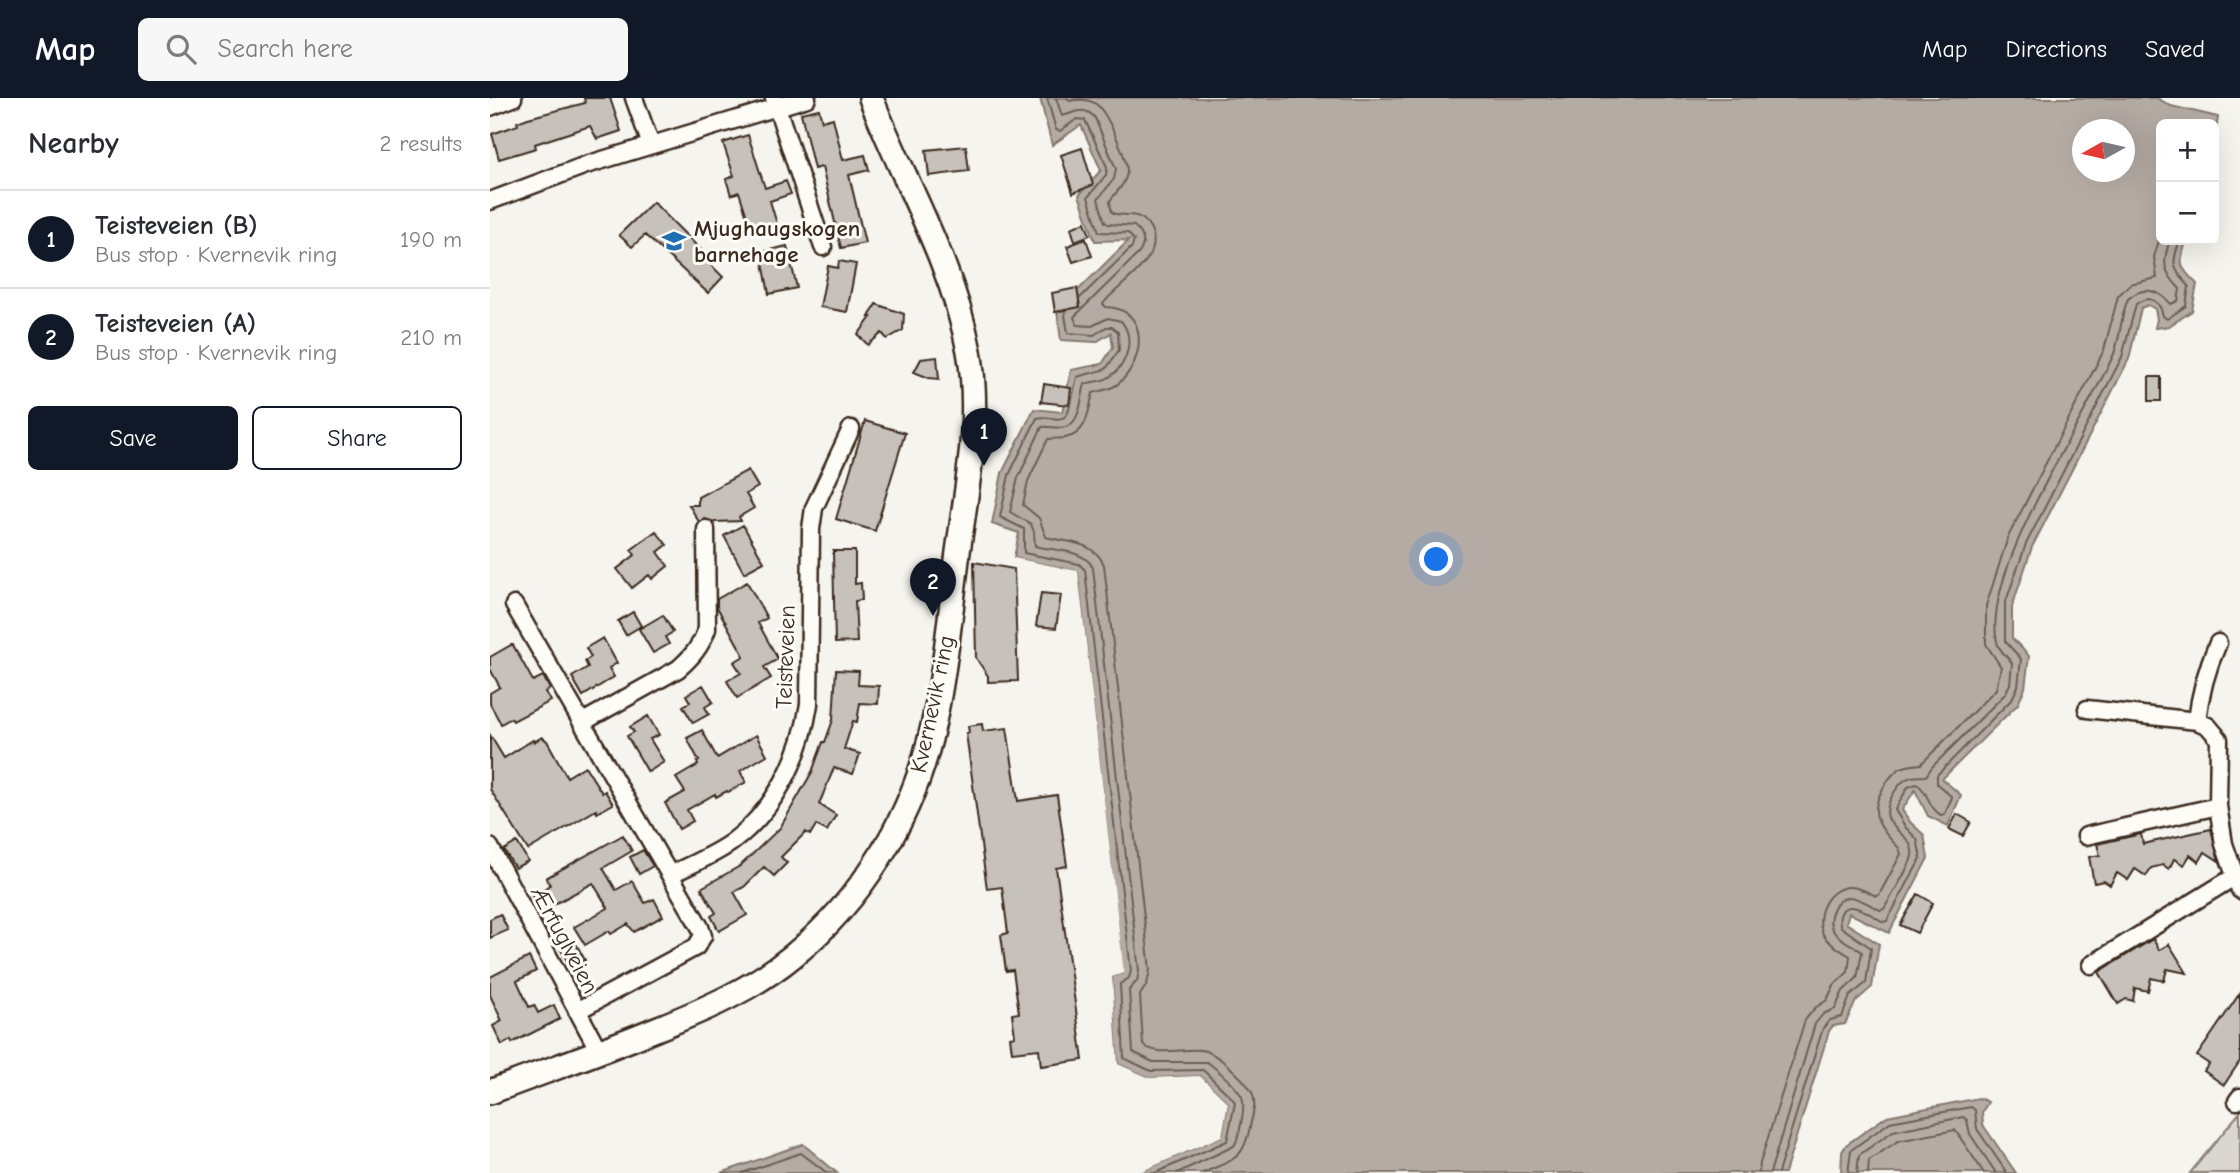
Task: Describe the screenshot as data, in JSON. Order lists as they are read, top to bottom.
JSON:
{
  "streets": {
    "main road": ["Kvernevik ring"],
    "street": ["Teisteveien", "Ærfuglveien"]
  },
  "crossings": [
    ["Kvernevik ring", "Ærfuglveien"]
  ],
  "places": {
    "school or university": ["Mjughaugskogen barnehage"]
  },
  "north": "left",
  "page": {
    "header": "Map",
    "search": "Search here",
    "nav": ["Map", "Directions", "Saved"],
    "heading": ["Nearby", "2 results"],
    "map_buttons": ["+", "−"],
    "list": [
      {
        "mark": "1",
        "name": "Teisteveien (B)",
        "note": "Bus stop · Kvernevik ring",
        "value": "190 m"
      },
      {
        "mark": "2",
        "name": "Teisteveien (A)",
        "note": "Bus stop · Kvernevik ring",
        "value": "210 m"
      }
    ],
    "buttons": ["Save", "Share"],
    "pins": ["1", "2"]
  }
}
